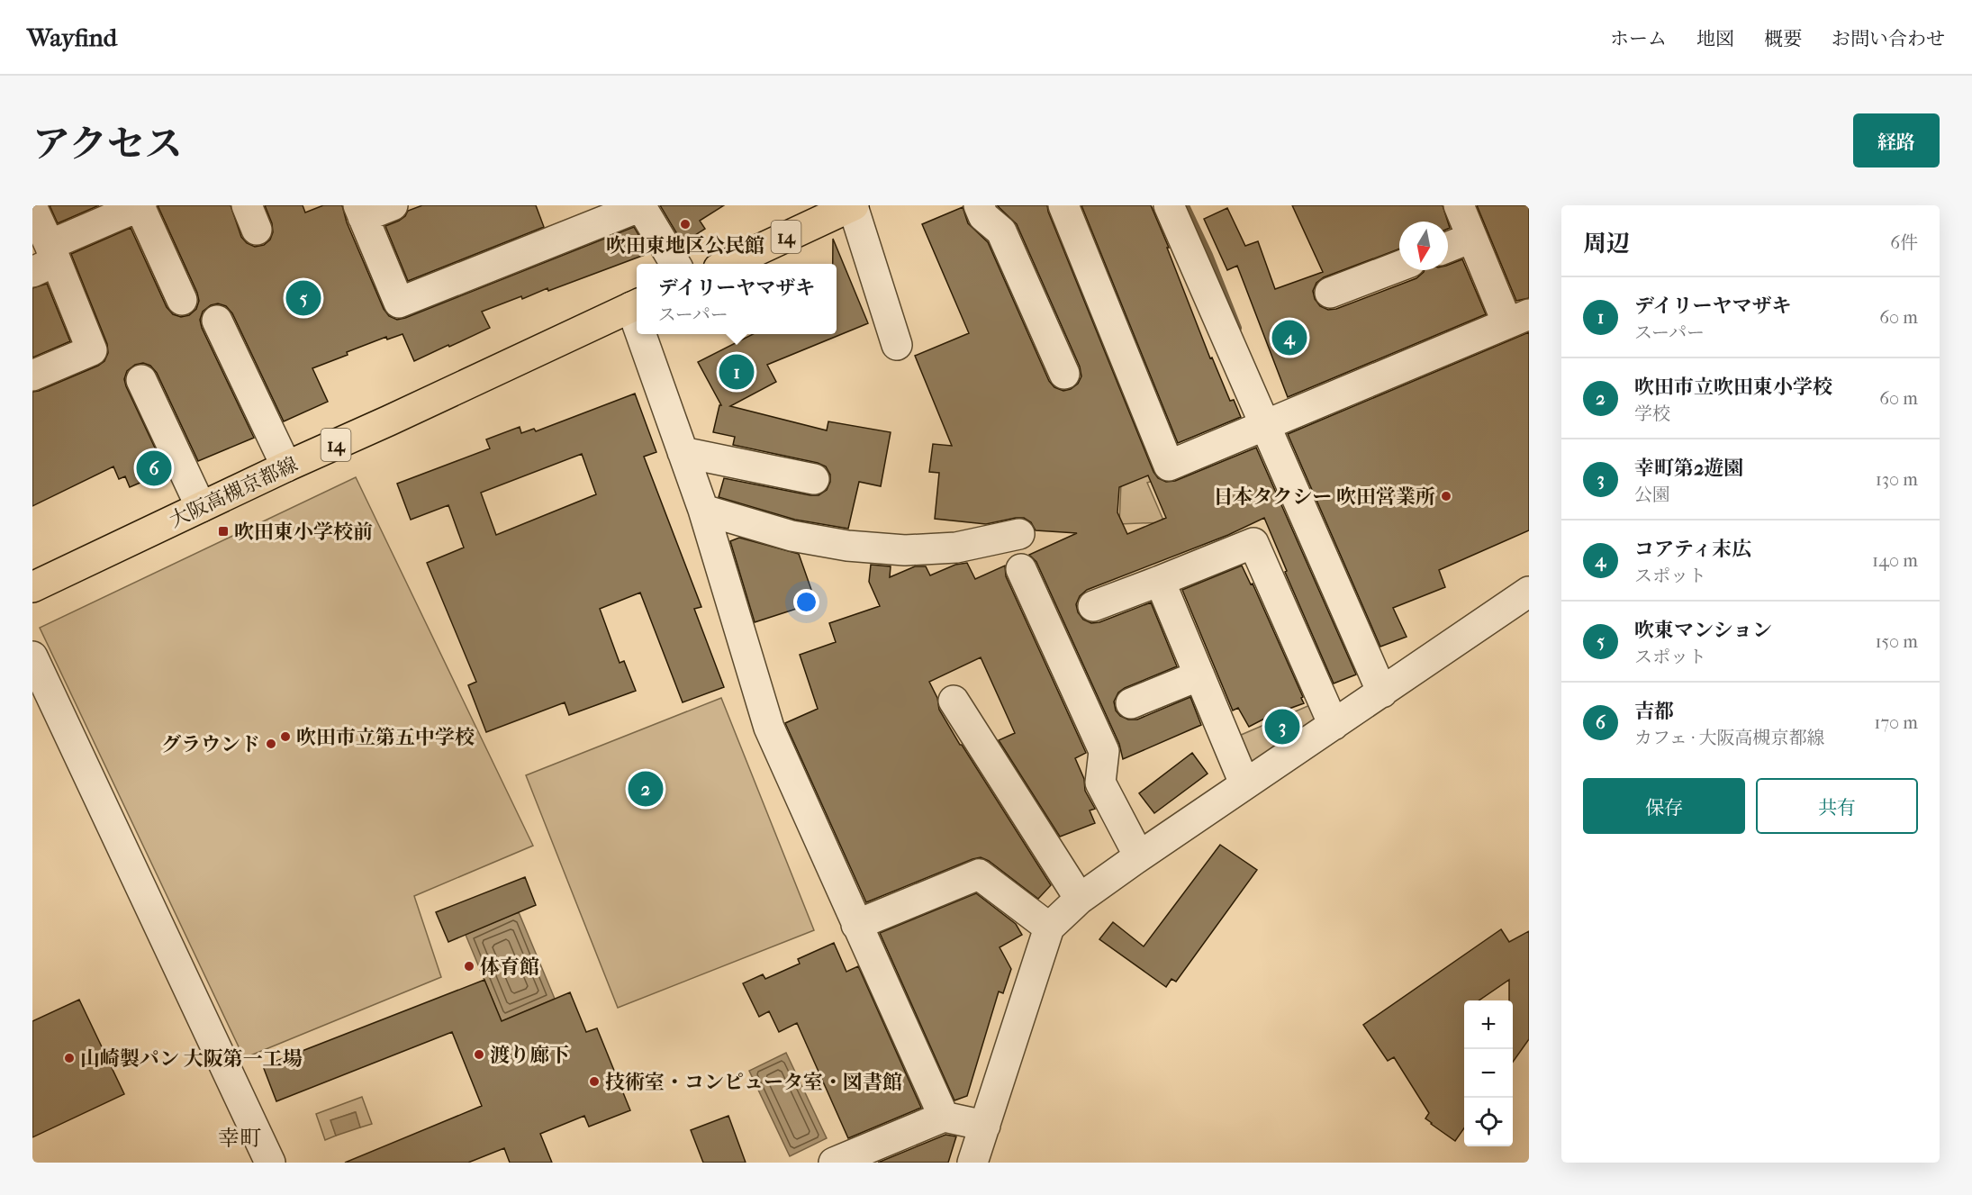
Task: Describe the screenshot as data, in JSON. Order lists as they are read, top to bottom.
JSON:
{
  "streets": {
    "main road": ["14", "大阪高槻京都線"]
  },
  "districts": ["幸町"],
  "places": {
    "other": [
      "吹田東地区公民館",
      "日本タクシー 吹田営業所",
      "吹田市立第五中学校",
      "グラウンド",
      "体育館",
      "渡り廊下",
      "山崎製パン 大阪第一工場",
      "技術室・コンピュータ室・図書館"
    ],
    "transit": ["吹田東小学校前"]
  },
  "north": "bottom",
  "page": {
    "header": "Wayfind",
    "nav": [
      "ホーム",
      "地図",
      "概要",
      "お問い合わせ"
    ],
    "title": "アクセス",
    "buttons": [
      "経路",
      ["保存", "共有"]
    ],
    "heading": ["周辺", "6件"],
    "popup": ["デイリーヤマザキ", "スーパー"],
    "list": [
      {
        "mark": "1",
        "name": "デイリーヤマザキ",
        "note": "スーパー",
        "value": "60 m"
      },
      {
        "mark": "2",
        "name": "吹田市立吹田東小学校",
        "note": "学校",
        "value": "60 m"
      },
      {
        "mark": "3",
        "name": "幸町第2遊園",
        "note": "公園",
        "value": "130 m"
      },
      {
        "mark": "4",
        "name": "コアティ末広",
        "note": "スポット",
        "value": "140 m"
      },
      {
        "mark": "5",
        "name": "吹東マンション",
        "note": "スポット",
        "value": "150 m"
      },
      {
        "mark": "6",
        "name": "吉都",
        "note": "カフェ · 大阪高槻京都線",
        "value": "170 m"
      }
    ],
    "pins": [
      "5",
      "4",
      "1",
      "6",
      "3",
      "2"
    ],
    "map_buttons": ["+", "−"]
  }
}
